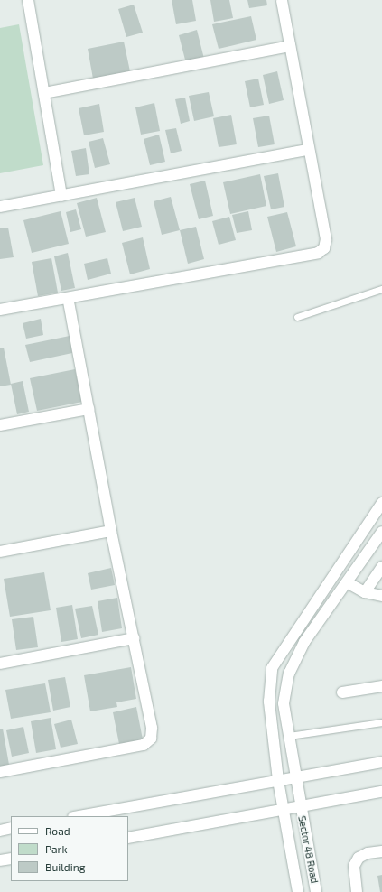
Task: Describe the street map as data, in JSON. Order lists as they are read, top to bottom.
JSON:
{
  "streets": {
    "street": ["Sector 48 Road"]
  },
  "legend": ["Road", "Park", "Building"]
}
